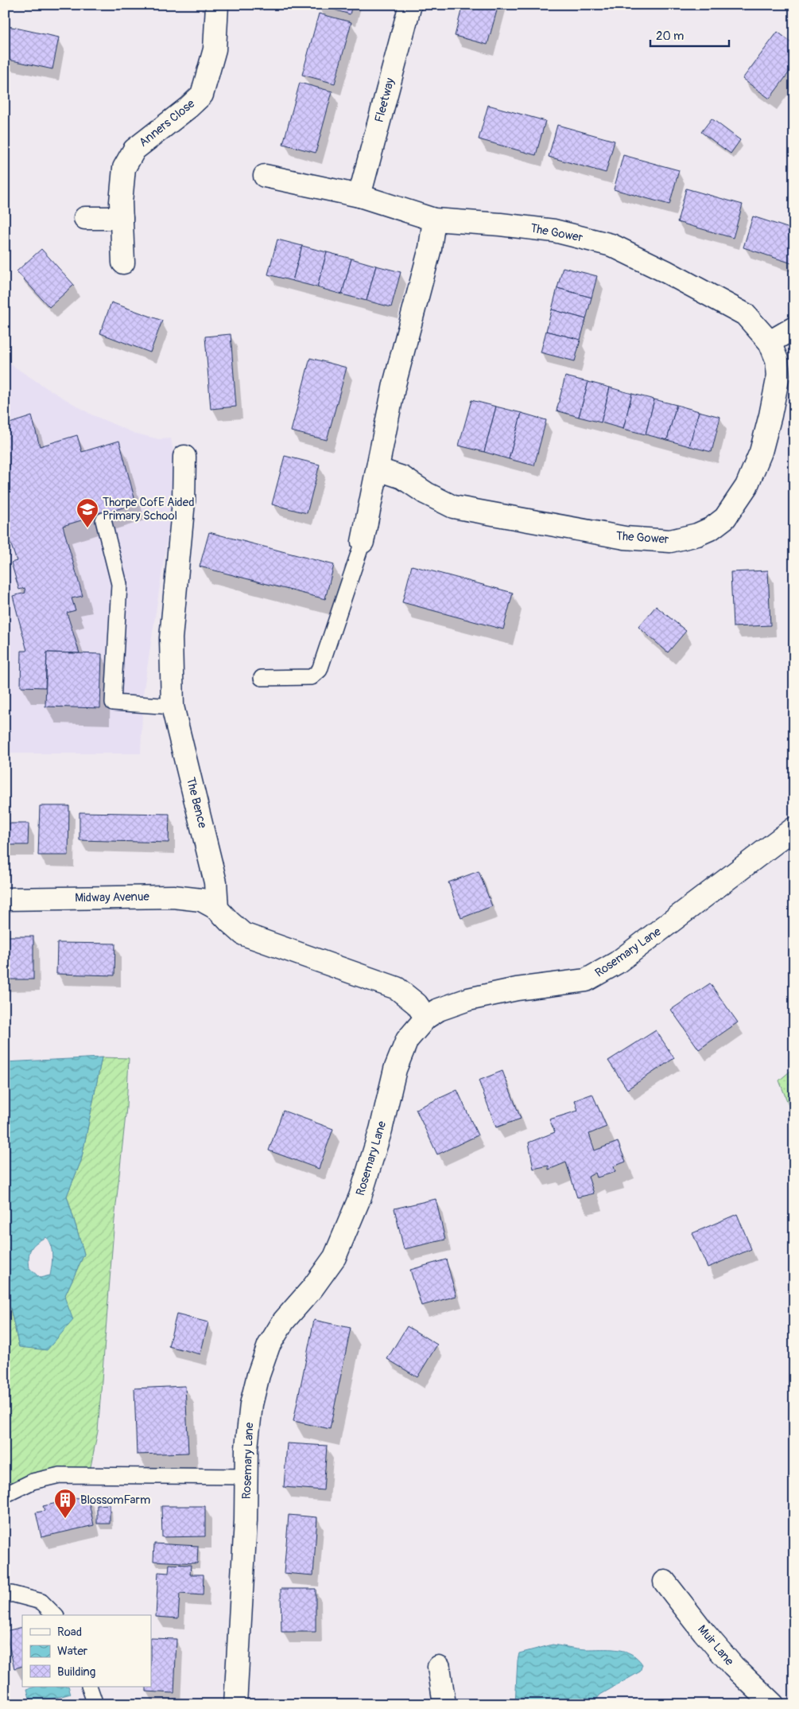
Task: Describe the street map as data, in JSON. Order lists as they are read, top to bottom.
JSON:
{
  "streets": {
    "street": [
      "Fleetway",
      "Anners Close",
      "The Gower",
      "The Bence",
      "Midway Avenue",
      "Rosemary Lane",
      "Muir Lane"
    ]
  },
  "crossings": [
    ["Fleetway", "The Gower"],
    ["The Bence", "Midway Avenue"]
  ],
  "places": {
    "school or university": ["Thorpe CofE Aided Primary School"],
    "building": ["BlossomFarm"]
  },
  "legend": ["Road", "Water", "Building"],
  "scale_bar": "20 m"
}
